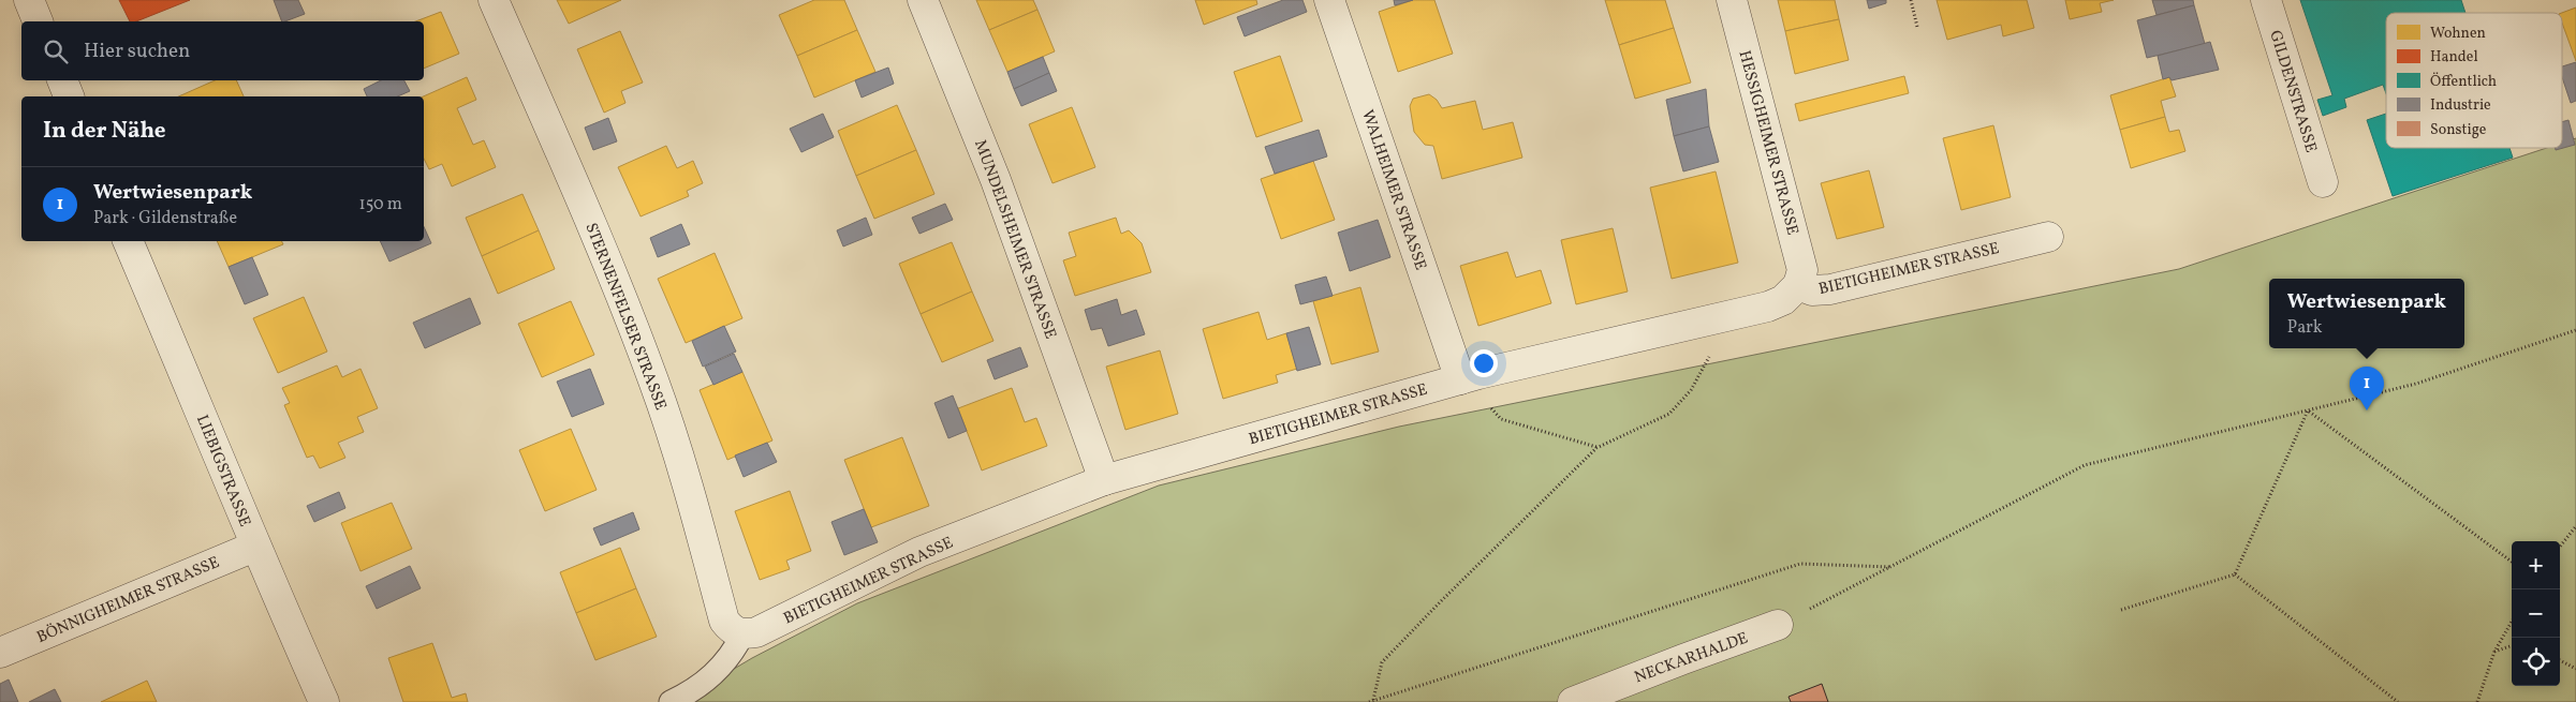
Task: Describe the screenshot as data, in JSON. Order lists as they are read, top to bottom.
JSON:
{
  "streets": {
    "street": [
      "GILDENSTRASSE",
      "HESSIGHEIMER STRASSE",
      "WALHEIMER STRASSE",
      "MUNDELSHEIMER STRASSE",
      "BIETIGHEIMER STRASSE",
      "STERNENFELSER STRASSE",
      "LIEBIGSTRASSE",
      "BÖNNIGHEIMER STRASSE",
      "NECKARHALDE"
    ]
  },
  "crossings": [
    ["HESSIGHEIMER STRASSE", "BIETIGHEIMER STRASSE"],
    ["WALHEIMER STRASSE", "BIETIGHEIMER STRASSE"],
    ["MUNDELSHEIMER STRASSE", "BIETIGHEIMER STRASSE"],
    ["BIETIGHEIMER STRASSE", "STERNENFELSER STRASSE"],
    ["LIEBIGSTRASSE", "BÖNNIGHEIMER STRASSE"]
  ],
  "legend": [
    "Wohnen",
    "Handel",
    "Öffentlich",
    "Industrie",
    "Sonstige"
  ],
  "page": {
    "search": "Hier suchen",
    "heading": "In der Nähe",
    "list": [
      {
        "mark": "1",
        "name": "Wertwiesenpark",
        "note": "Park · Gildenstraße",
        "value": "150 m"
      }
    ],
    "popup": ["Wertwiesenpark", "Park"],
    "pins": "1",
    "map_buttons": ["+", "−"]
  }
}
